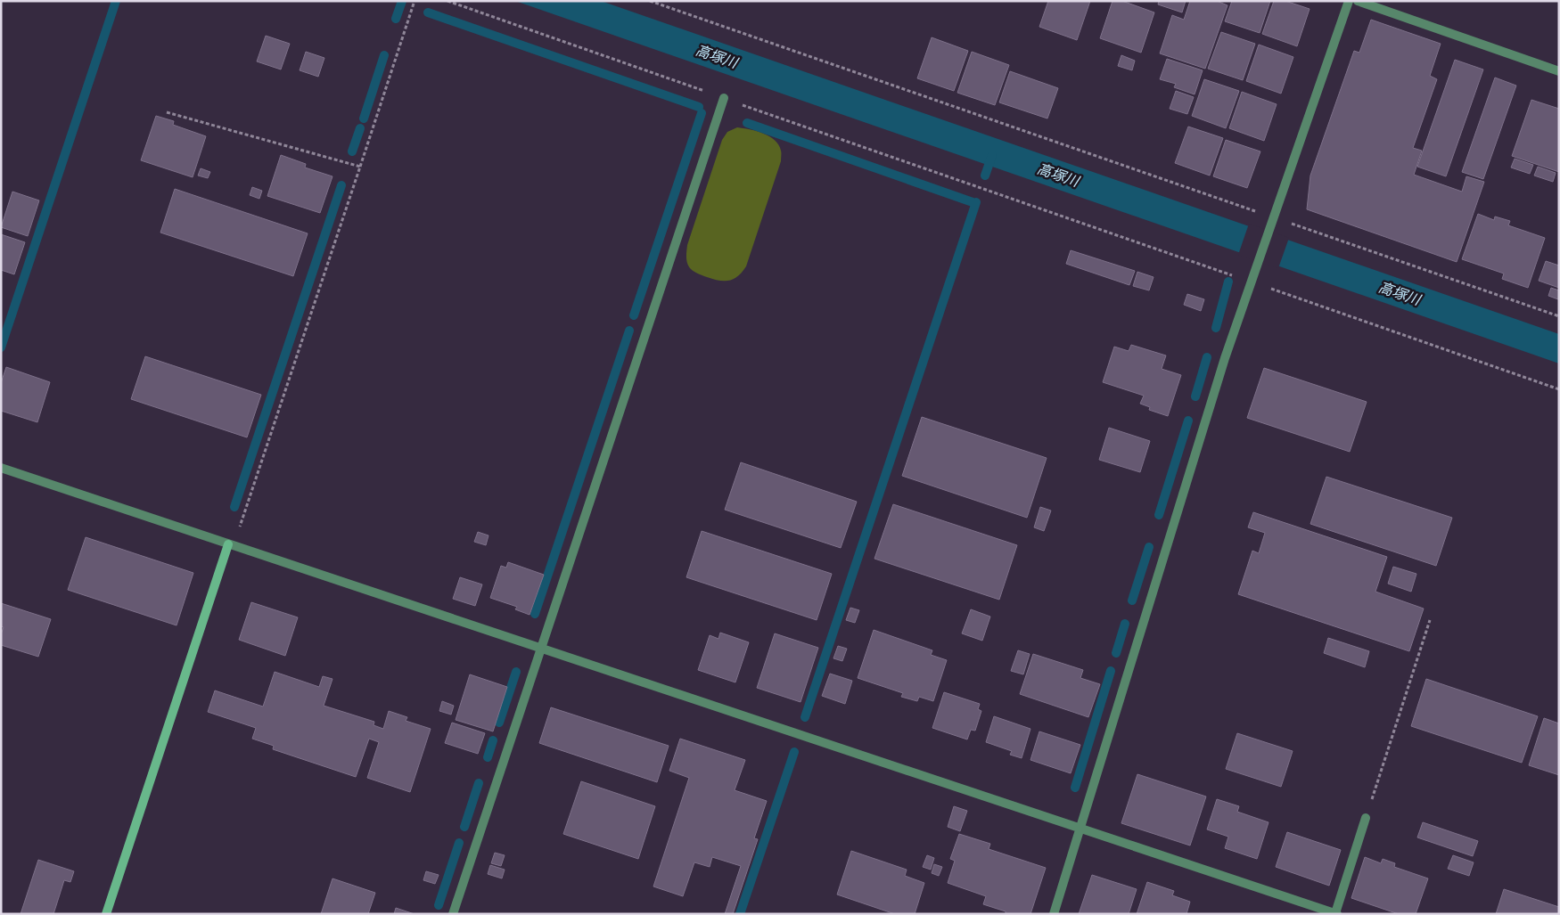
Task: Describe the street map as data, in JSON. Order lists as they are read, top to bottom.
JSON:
{
  "water": ["高塚川"]
}
